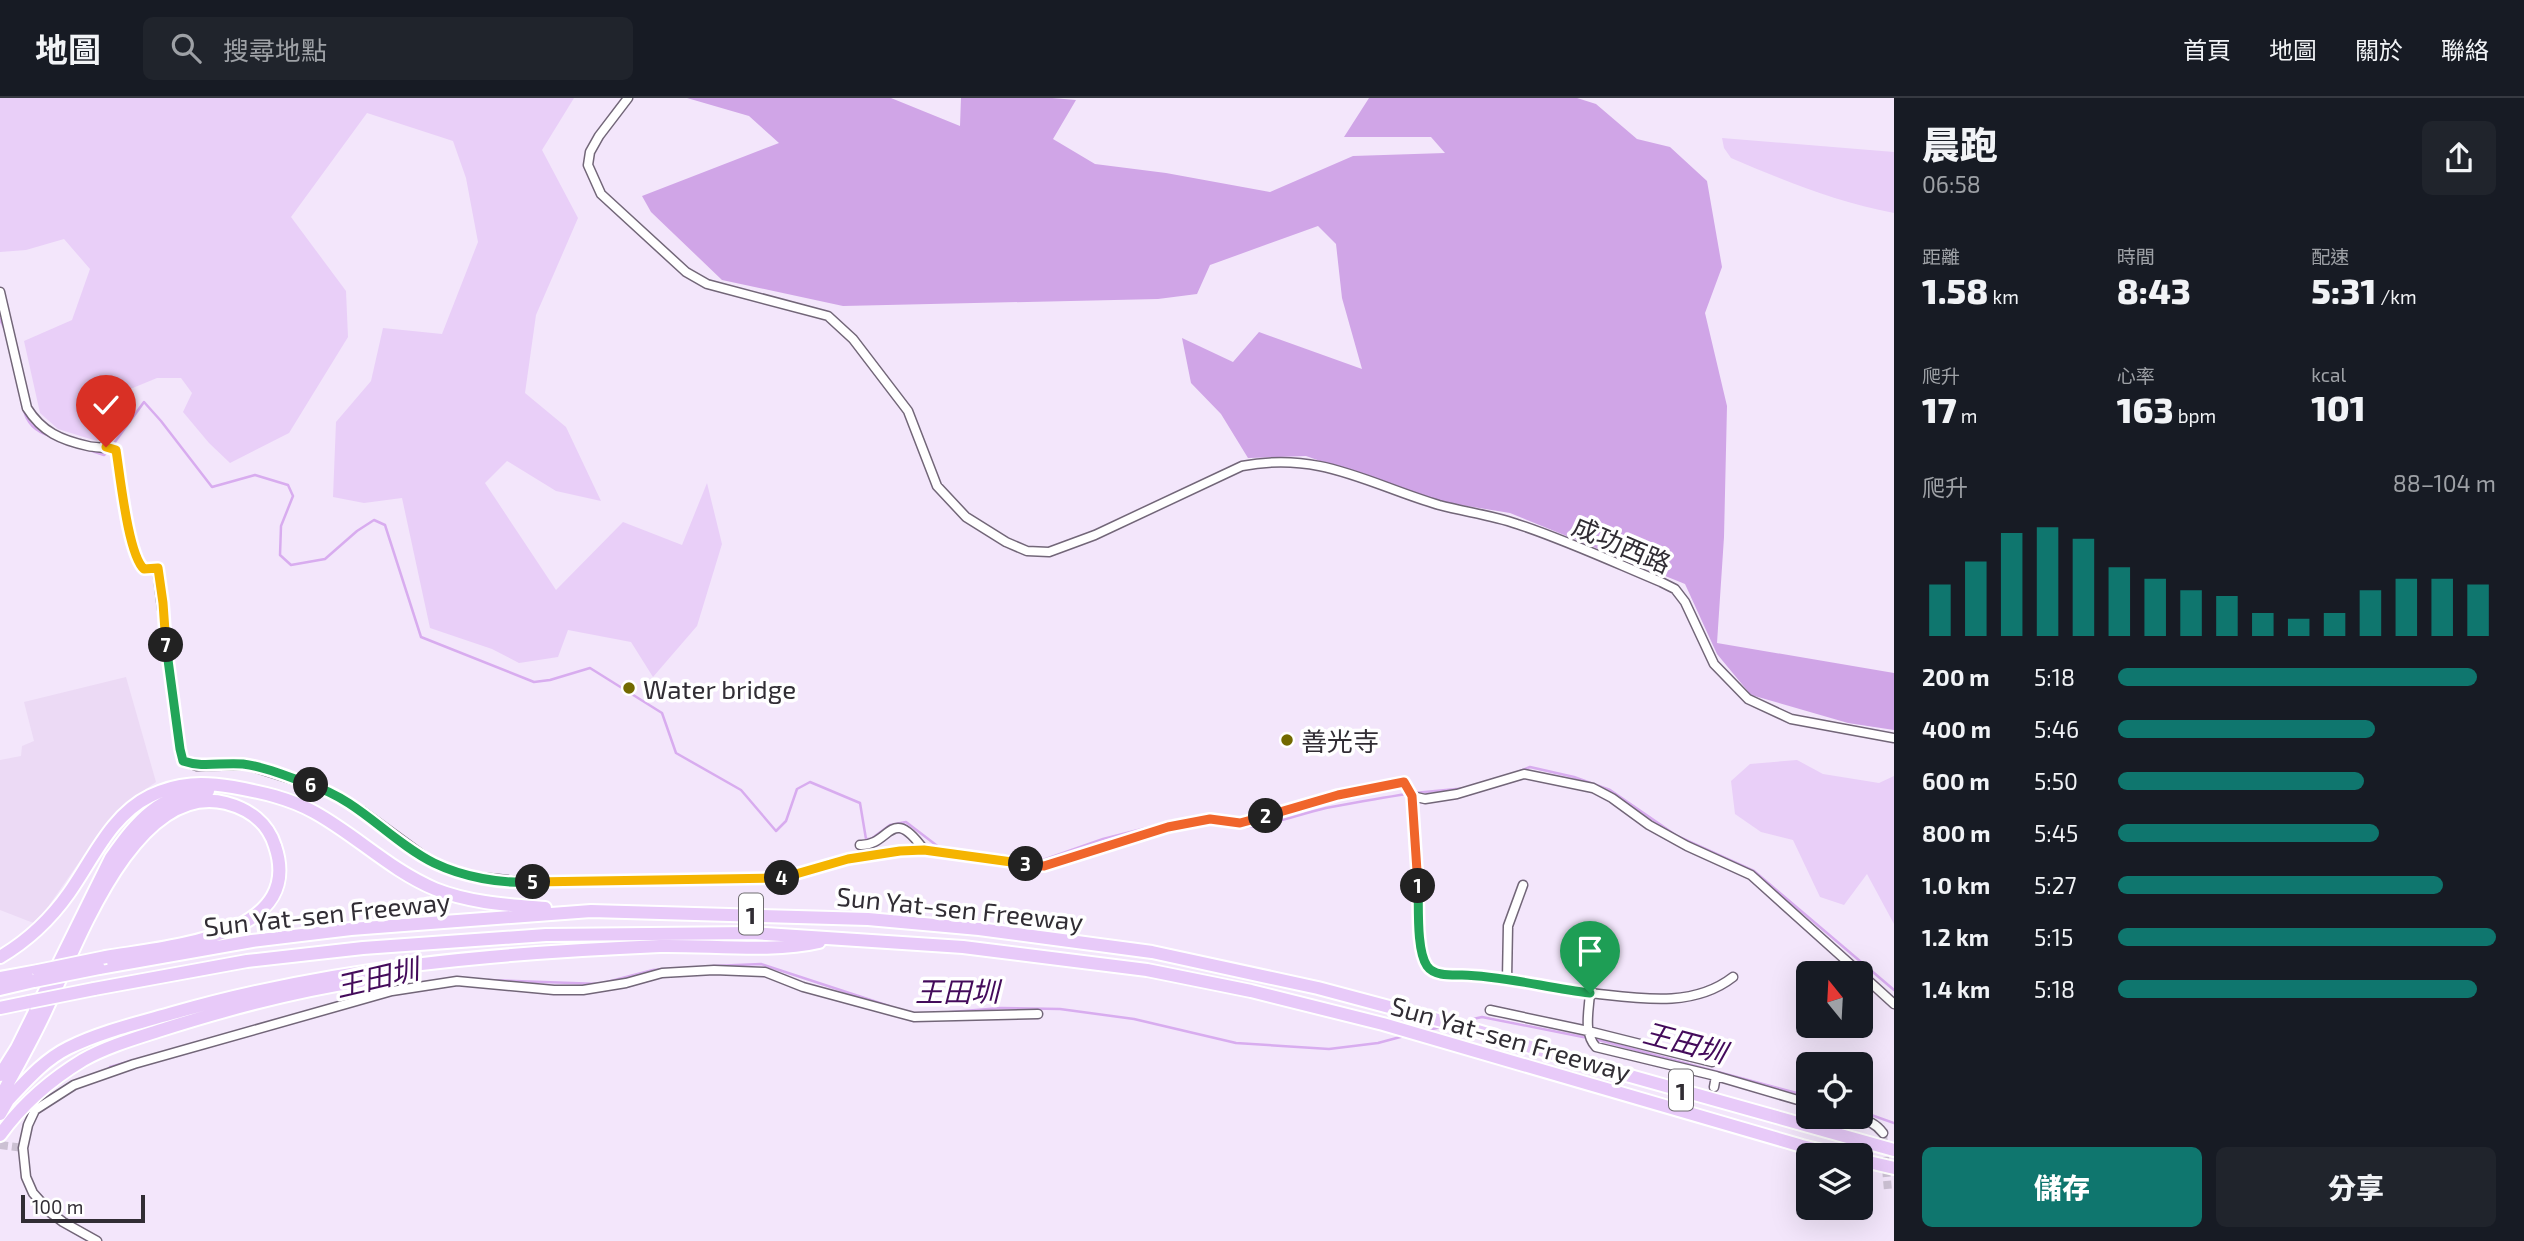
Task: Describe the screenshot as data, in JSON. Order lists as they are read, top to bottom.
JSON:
{
  "streets": {
    "highway": ["Sun Yat-sen Freeway", "1"]
  },
  "water": ["王田圳"],
  "places": ["Water bridge", "善光寺"],
  "scale_bar": "100 m",
  "north": "top",
  "page": {
    "header": "地圖",
    "search": "搜尋地點",
    "nav": [
      "首頁",
      "地圖",
      "關於",
      "聯絡"
    ],
    "heading": ["晨跑", "06:58"],
    "stats": [
      ["距離", "1.58 km"],
      ["時間", "8:43"],
      ["配速", "5:31 /km"],
      ["爬升", "17 m"],
      ["心率", "163 bpm"],
      ["kcal", "101"]
    ],
    "chart": ["爬升", "88–104 m"],
    "pins": [
      "7",
      "6",
      "2",
      "3",
      "4",
      "5",
      "1"
    ],
    "list": [
      {
        "name": "200 m",
        "note": "5:18"
      },
      {
        "name": "400 m",
        "note": "5:46"
      },
      {
        "name": "600 m",
        "note": "5:50"
      },
      {
        "name": "800 m",
        "note": "5:45"
      },
      {
        "name": "1.0 km",
        "note": "5:27"
      },
      {
        "name": "1.2 km",
        "note": "5:15"
      },
      {
        "name": "1.4 km",
        "note": "5:18"
      }
    ],
    "buttons": ["儲存", "分享"],
    "scale": "100 m"
  }
}
